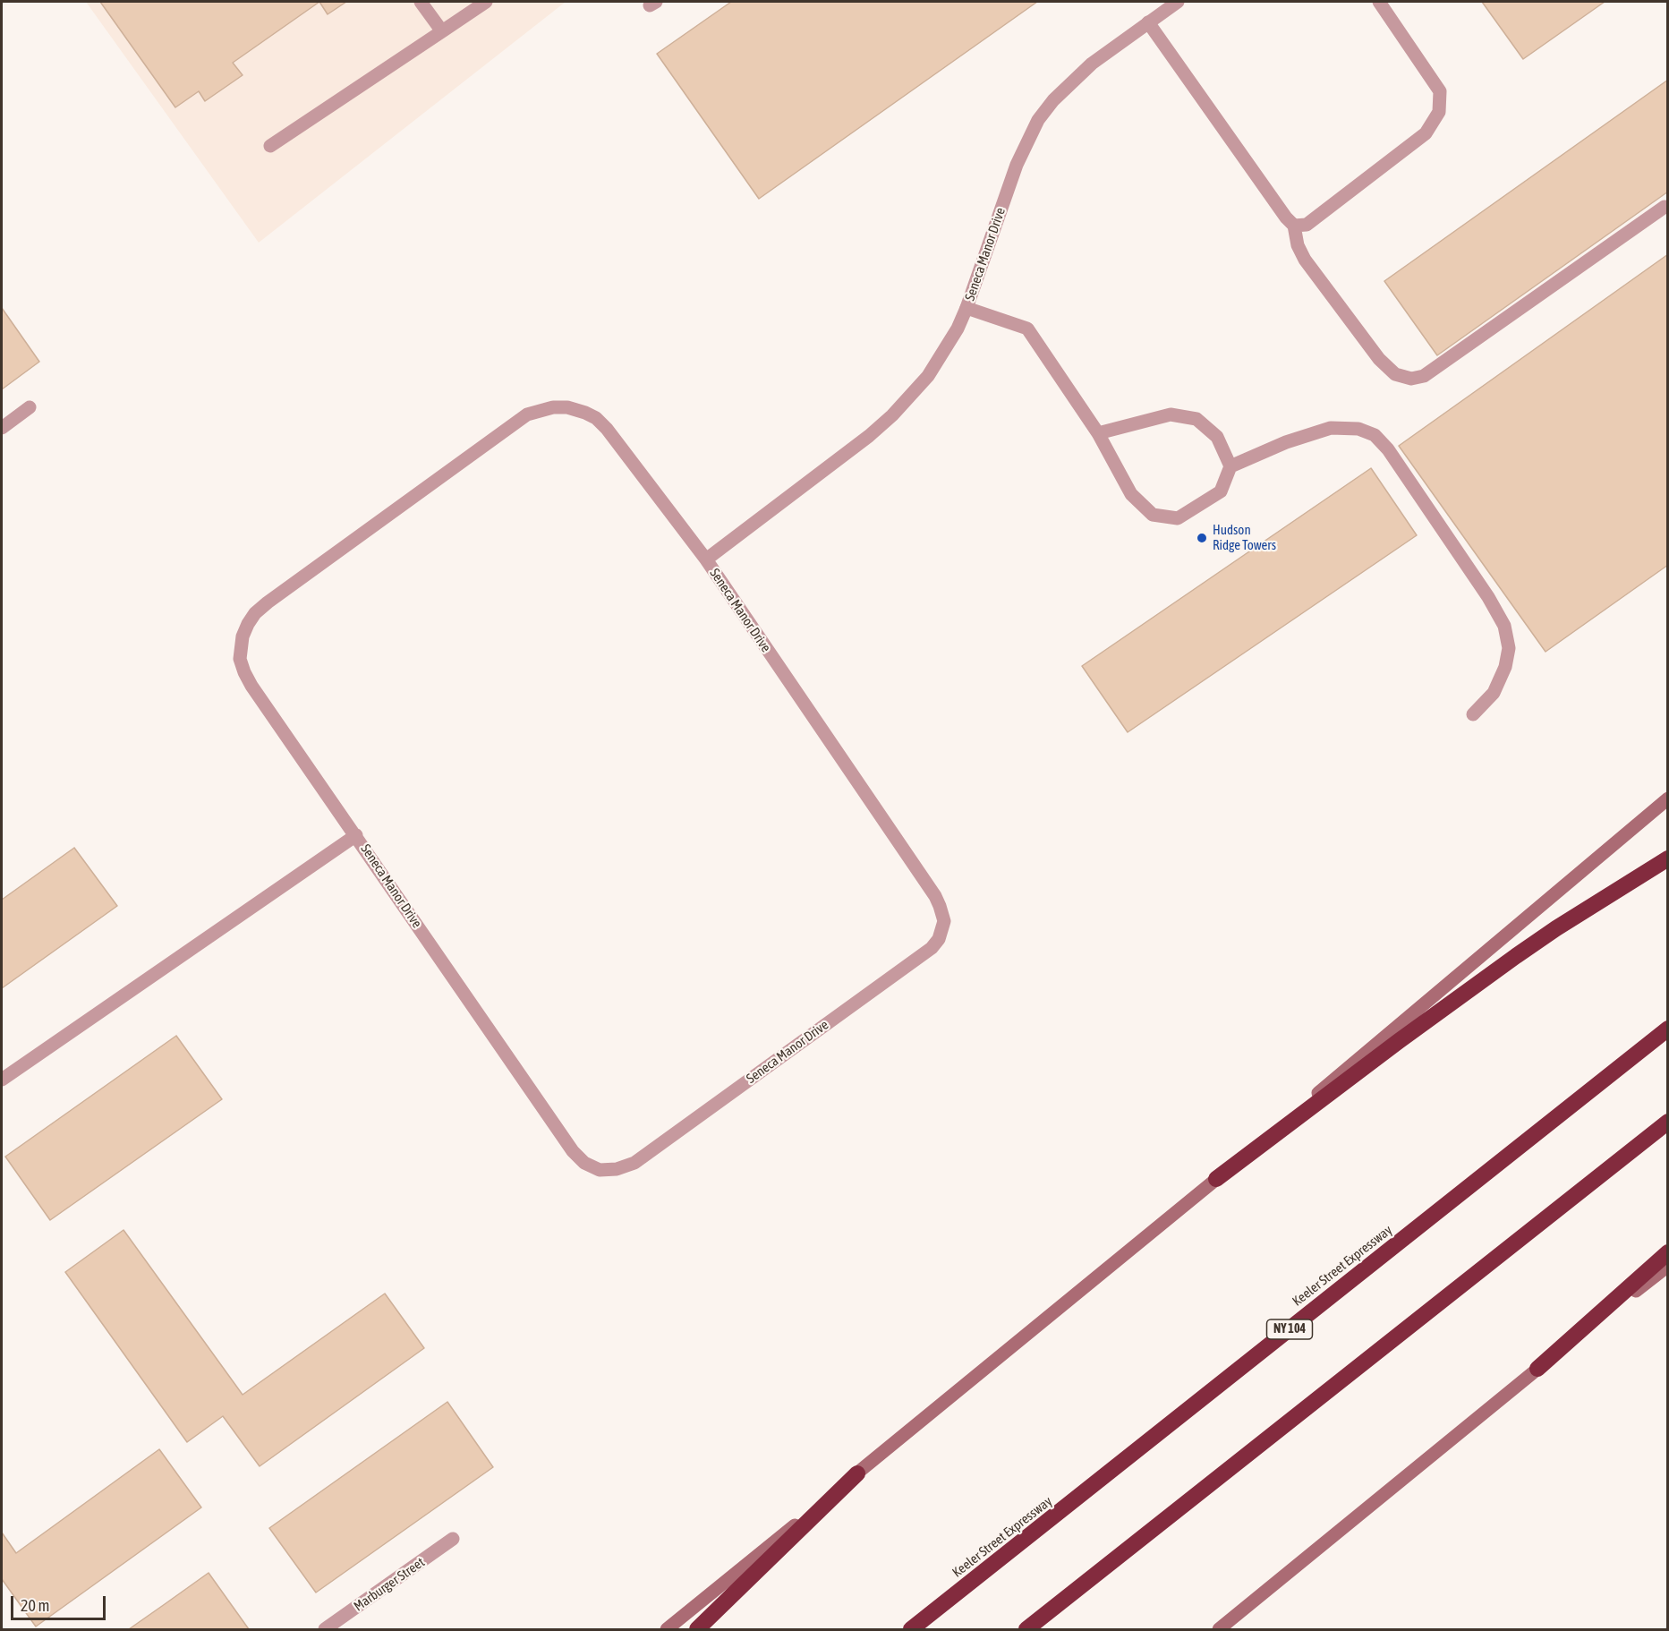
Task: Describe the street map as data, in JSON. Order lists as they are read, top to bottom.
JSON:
{
  "streets": {
    "highway": ["Keeler Street Expressway", "NY 104"],
    "street": ["Seneca Manor Drive", "Marburger Street"]
  },
  "places": ["Hudson Ridge Towers"],
  "scale_bar": "20 m"
}
